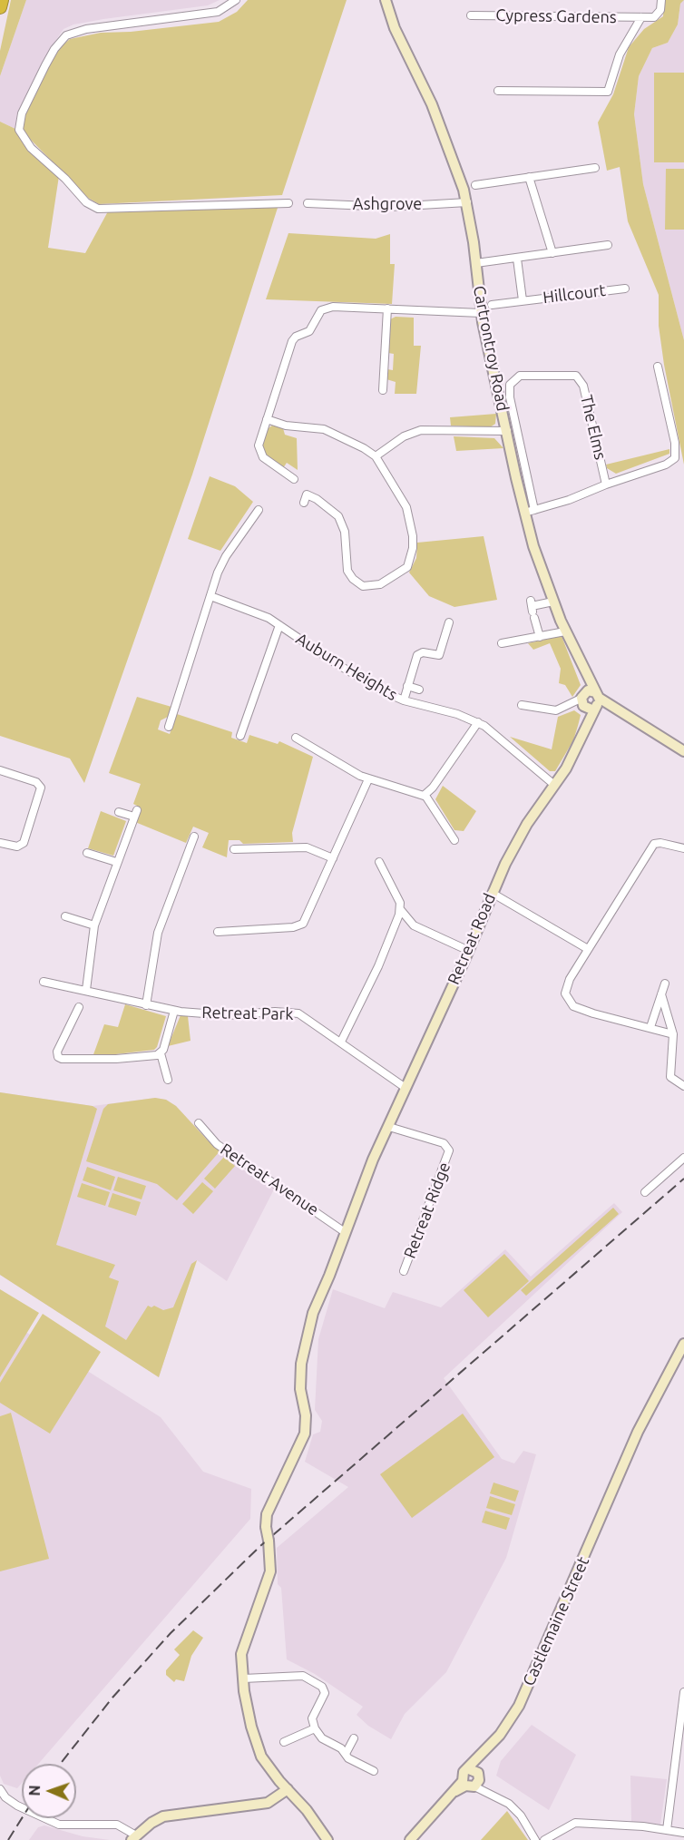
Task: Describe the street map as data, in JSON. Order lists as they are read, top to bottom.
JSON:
{
  "streets": {
    "street": [
      "Cypress Gardens",
      "Ashgrove",
      "Hillcourt",
      "Cartrontroy Road",
      "The Elms",
      "Auburn Heights",
      "Retreat Road",
      "Retreat Park",
      "Retreat Avenue",
      "Retreat Ridge",
      "Castlemaine Street"
    ]
  },
  "crossings": [
    ["Ashgrove", "Cartrontroy Road"],
    ["Cartrontroy Road", "The Elms"],
    ["Cartrontroy Road", "Retreat Road"],
    ["Auburn Heights", "Retreat Road"],
    ["Retreat Road", "Retreat Park"],
    ["Retreat Road", "Retreat Avenue"],
    ["Retreat Road", "Retreat Ridge"]
  ],
  "north": "left"
}
